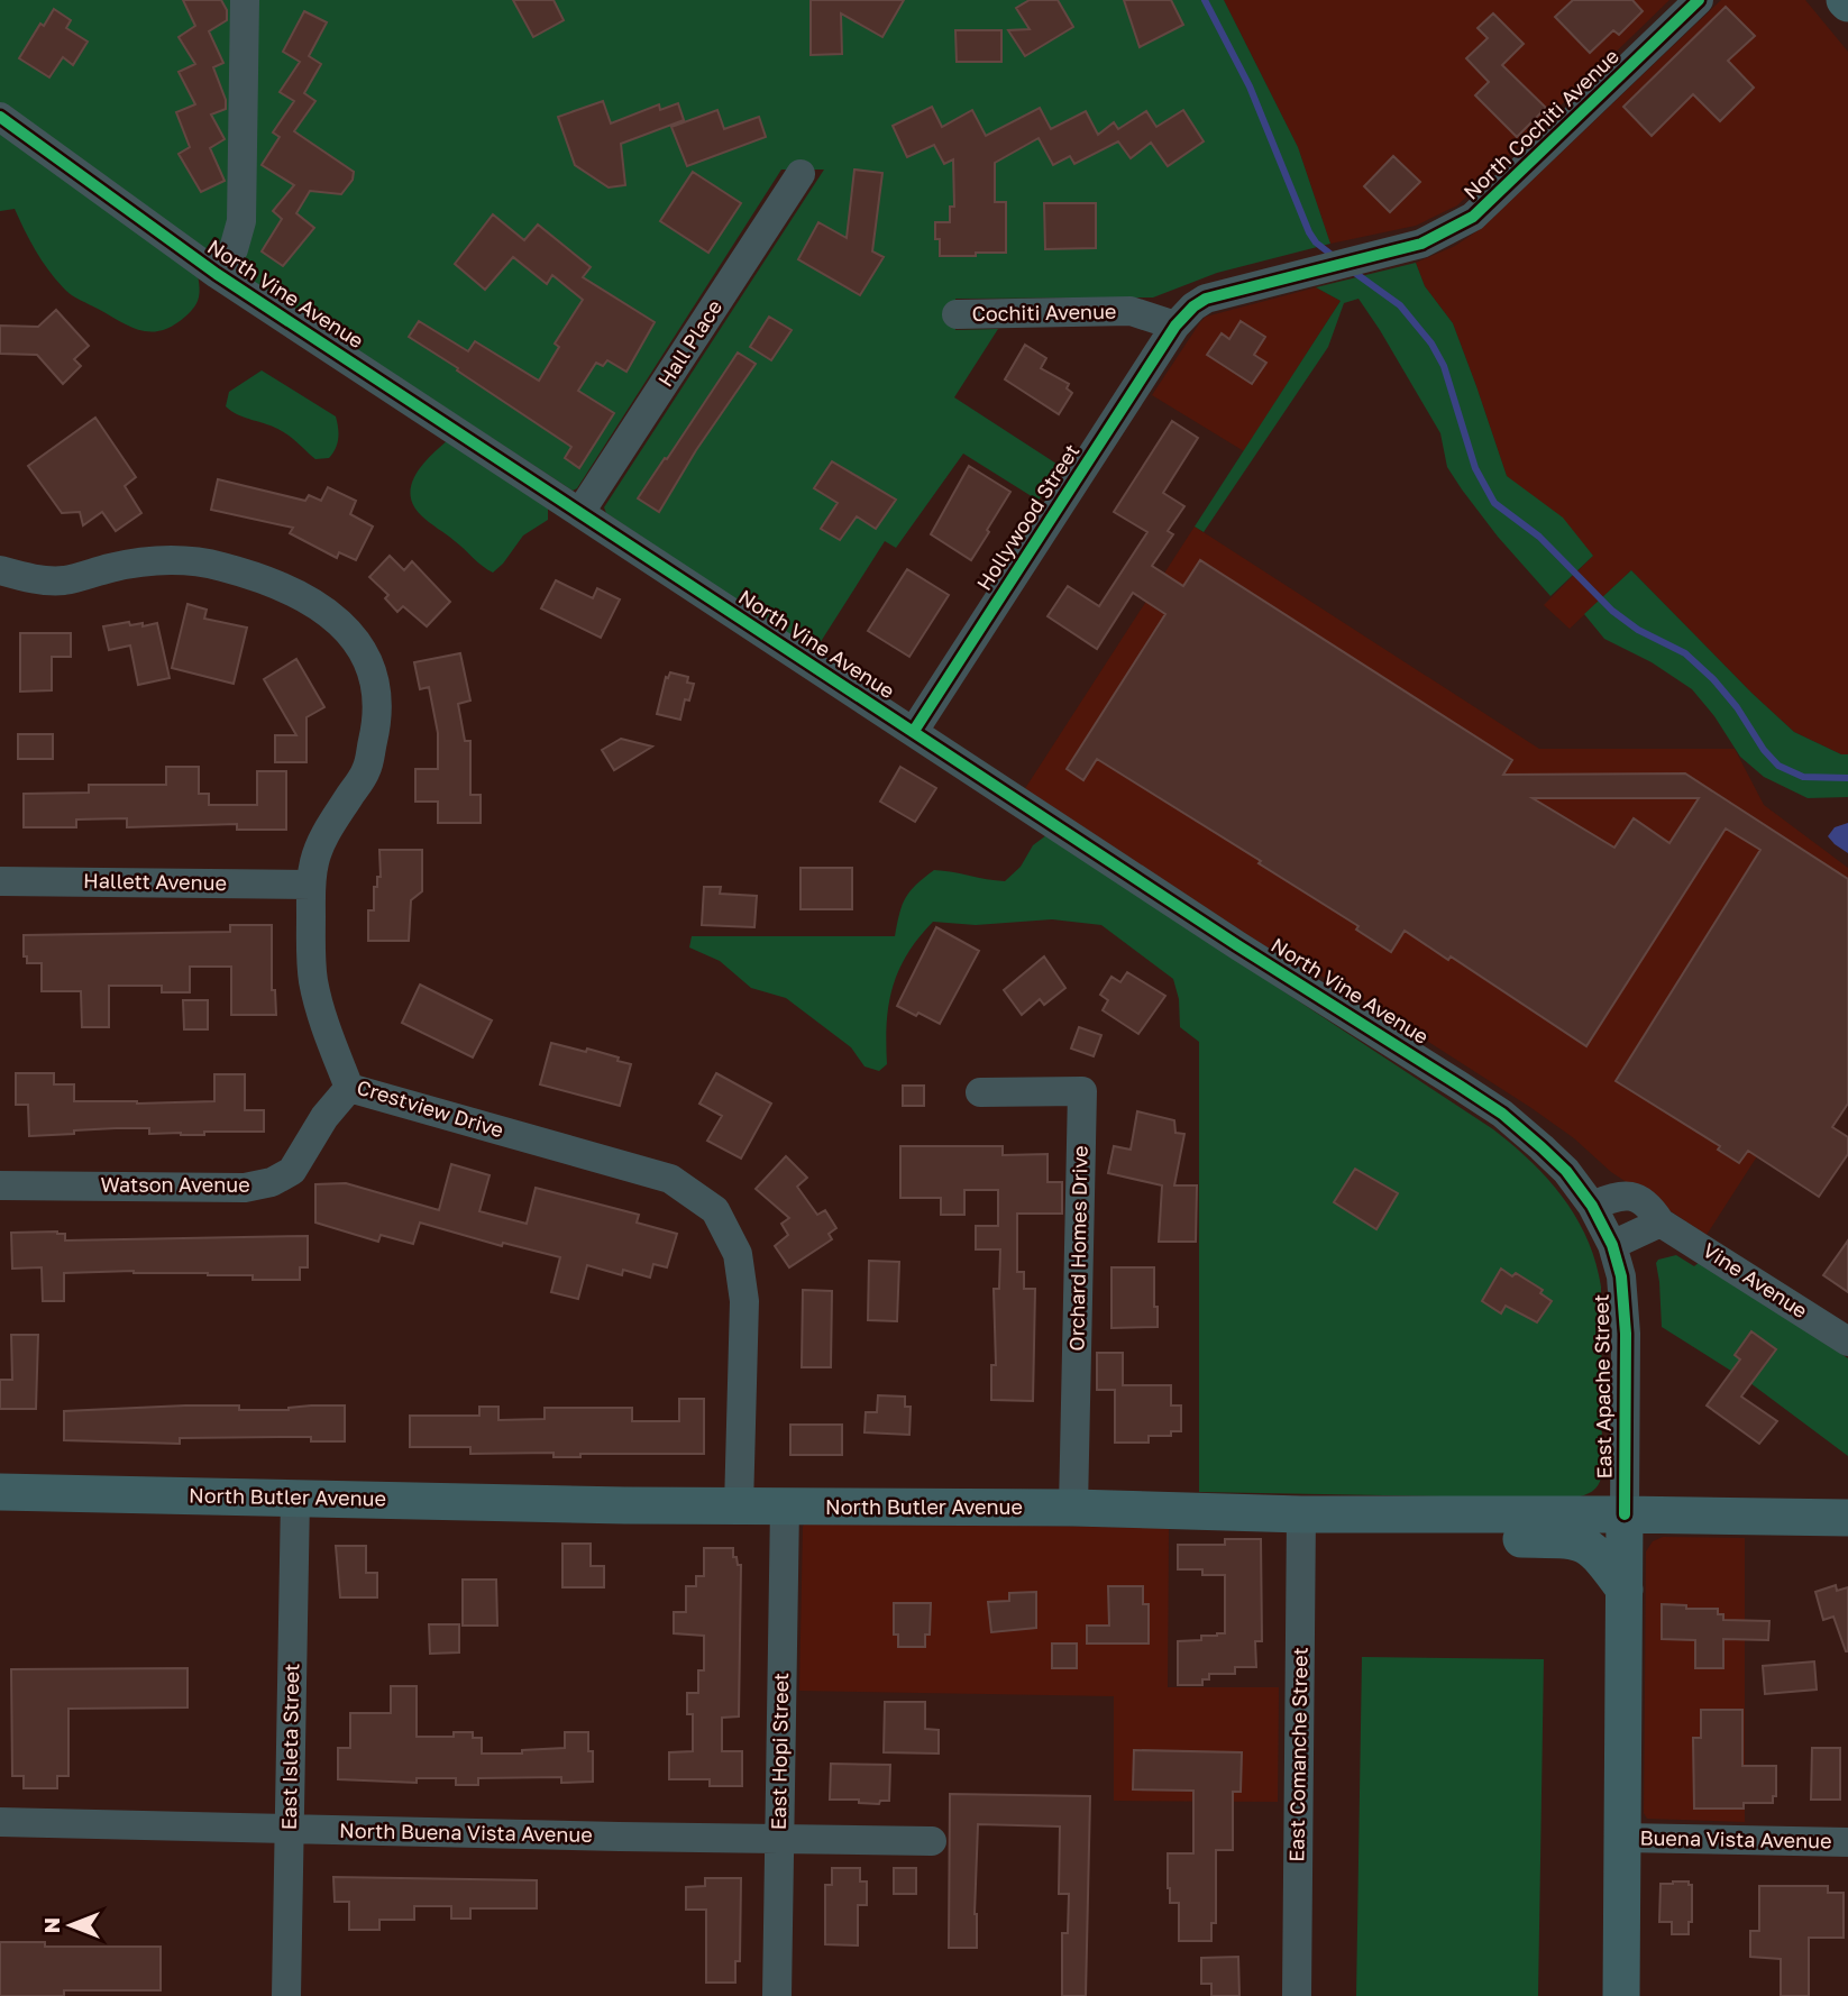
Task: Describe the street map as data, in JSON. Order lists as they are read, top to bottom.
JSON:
{
  "streets": {
    "main road": ["East Apache Street", "North Butler Avenue"],
    "street": [
      "North Cochiti Avenue",
      "North Vine Avenue",
      "Cochiti Avenue",
      "Hall Place",
      "Hollywood Street",
      "Hallett Avenue",
      "Crestview Drive",
      "Watson Avenue",
      "Orchard Homes Drive",
      "Vine Avenue",
      "East Isleta Street",
      "East Hopi Street",
      "East Comanche Street",
      "North Buena Vista Avenue",
      "Buena Vista Avenue"
    ]
  },
  "crossings": [
    ["North Cochiti Avenue", "Cochiti Avenue"],
    ["North Cochiti Avenue", "Hollywood Street"],
    ["North Vine Avenue", "Hall Place"],
    ["North Vine Avenue", "Hollywood Street"],
    ["North Vine Avenue", "Vine Avenue"],
    ["North Vine Avenue", "East Apache Street"],
    ["Cochiti Avenue", "Hollywood Street"],
    ["Hallett Avenue", "Crestview Drive"],
    ["Crestview Drive", "Watson Avenue"],
    ["Crestview Drive", "North Butler Avenue"],
    ["Orchard Homes Drive", "North Butler Avenue"],
    ["Vine Avenue", "East Apache Street"],
    ["East Apache Street", "North Butler Avenue"],
    ["East Apache Street", "Buena Vista Avenue"],
    ["North Butler Avenue", "East Isleta Street"],
    ["North Butler Avenue", "East Hopi Street"],
    ["North Butler Avenue", "East Comanche Street"],
    ["East Isleta Street", "North Buena Vista Avenue"],
    ["East Hopi Street", "North Buena Vista Avenue"]
  ],
  "north": "left"
}
